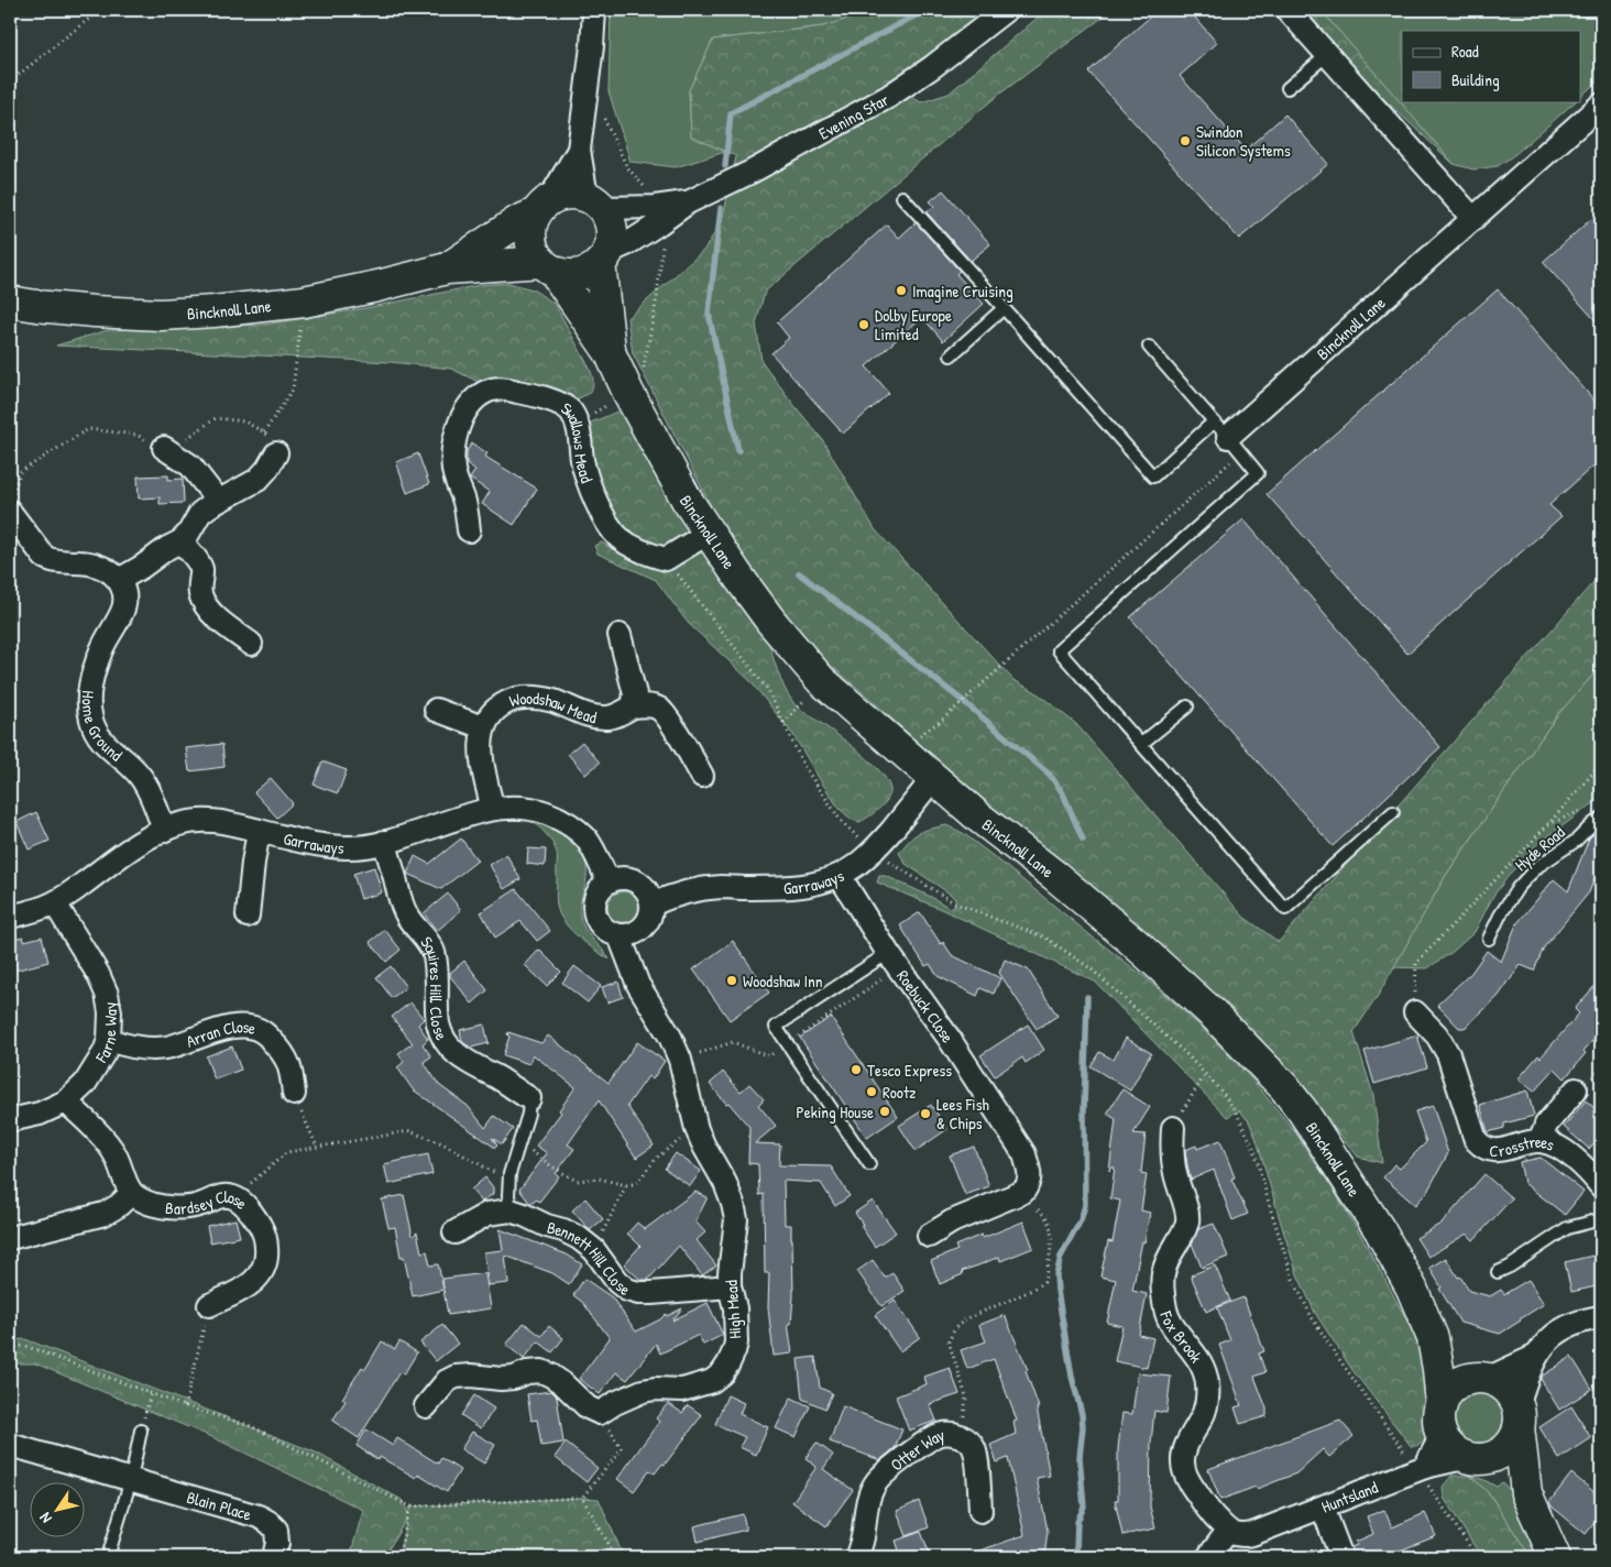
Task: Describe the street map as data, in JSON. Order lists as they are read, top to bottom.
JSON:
{
  "streets": {
    "street": [
      "Evening Star",
      "Bincknoll Lane",
      "Swallows Mead",
      "Woodshaw Mead",
      "Home Ground",
      "Garraways",
      "Squires Hill Close",
      "Roebuck Close",
      "Farne Way",
      "Arran Close",
      "Crosstrees",
      "Bardsey Close",
      "Bennett Hill Close",
      "High Mead",
      "Fox Brook",
      "Otter Way",
      "Huntsland",
      "Blain Place"
    ],
    "lane": ["Hyde Road"]
  },
  "crossings": [
    ["Evening Star", "Bincknoll Lane"],
    ["Bincknoll Lane", "Garraways"],
    ["Bincknoll Lane", "Huntsland"],
    ["Home Ground", "Garraways"],
    ["Garraways", "Squires Hill Close"],
    ["Garraways", "Roebuck Close"],
    ["Garraways", "Farne Way"],
    ["Garraways", "High Mead"],
    ["Farne Way", "Arran Close"],
    ["Bennett Hill Close", "High Mead"]
  ],
  "places": [
    "Swindon Silicon Systems",
    "Imagine Cruising",
    "Dolby Europe Limited",
    "Woodshaw Inn",
    "Tesco Express",
    "Rootz",
    "Peking House",
    "Lees Fish & Chips"
  ],
  "legend": ["Road", "Building"],
  "north": "bottom left"
}
